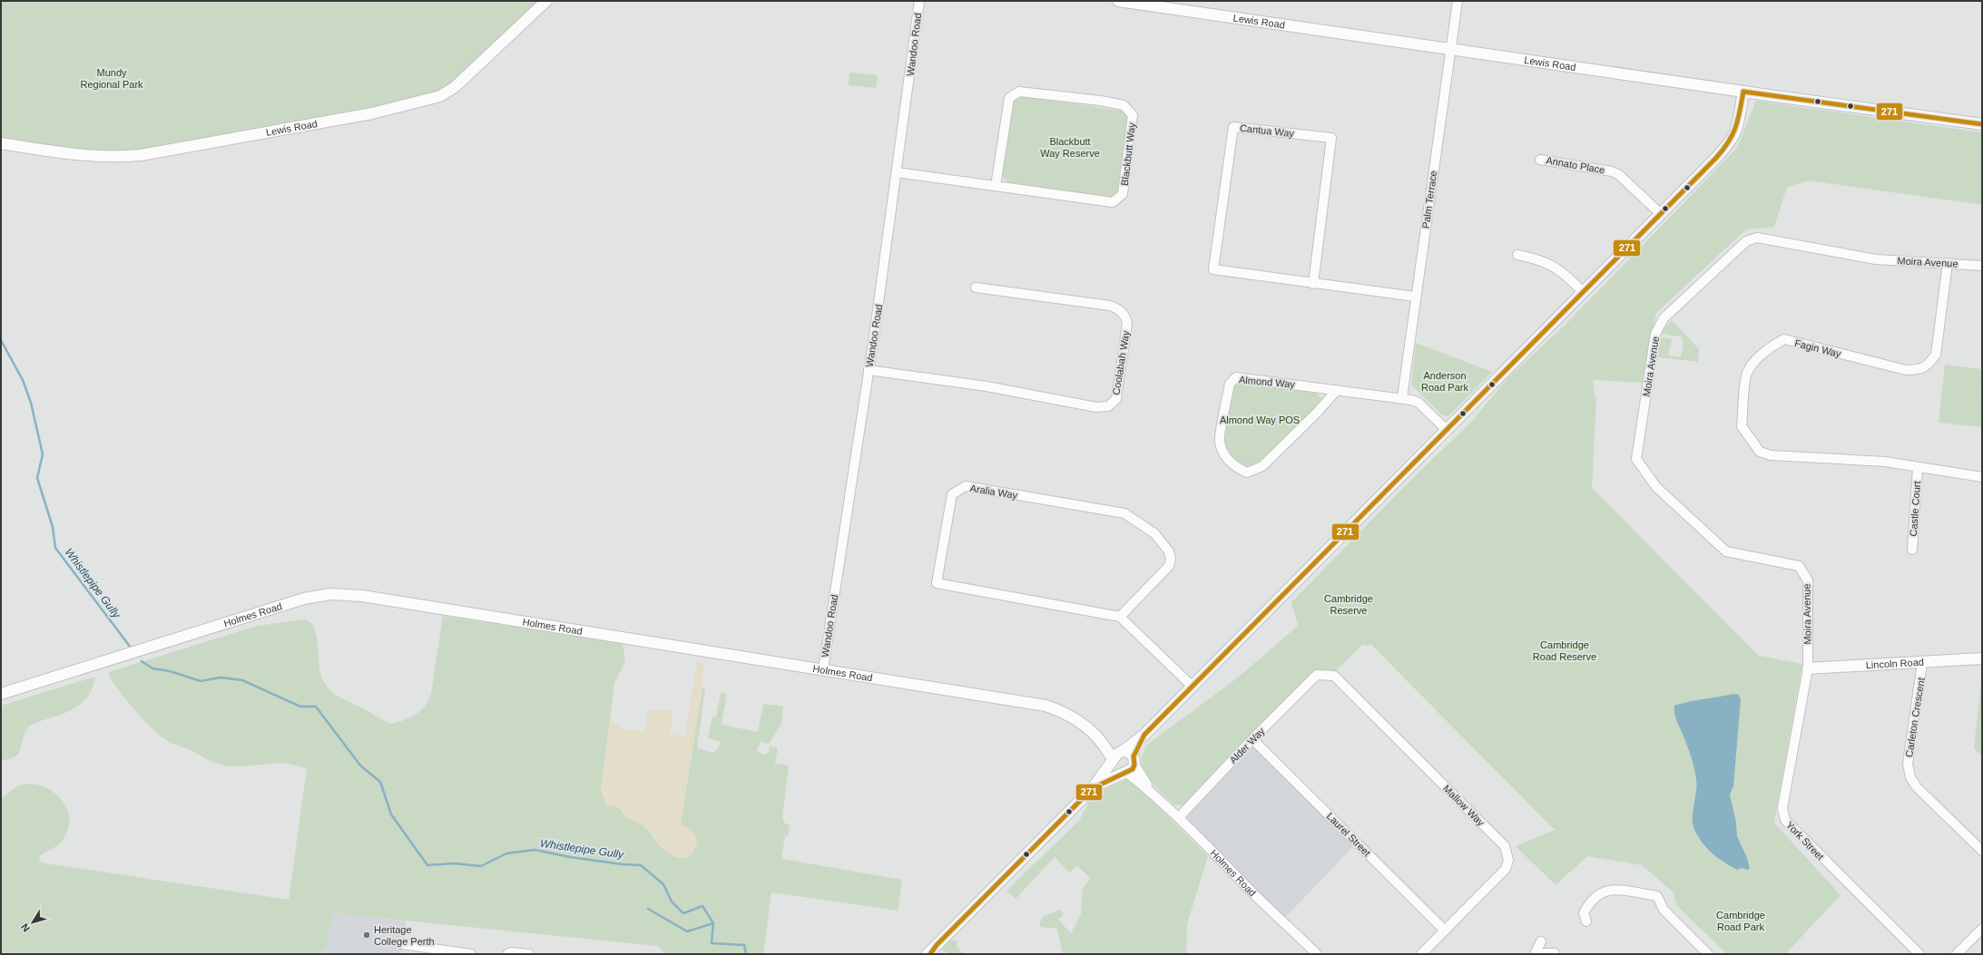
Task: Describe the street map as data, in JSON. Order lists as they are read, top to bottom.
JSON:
{
  "streets": {
    "street": [
      "Lewis Road",
      "Wandoo Road",
      "Cantua Way",
      "Blackbutt Way",
      "Annato Place",
      "Palm Terrace",
      "Moira Avenue",
      "Fagin Way",
      "Coolabah Way",
      "Almond Way",
      "Aralia Way",
      "Castle Court",
      "Holmes Road",
      "Lincoln Road",
      "Carleton Crescent",
      "Alder Way",
      "Mallow Way",
      "Laurel Street",
      "York Street"
    ]
  },
  "crossings": [
    ["Lewis Road", "Palm Terrace"],
    ["Wandoo Road", "Blackbutt Way"],
    ["Wandoo Road", "Coolabah Way"],
    ["Wandoo Road", "Holmes Road"],
    ["Cantua Way", "Palm Terrace"],
    ["Palm Terrace", "Almond Way"],
    ["Moira Avenue", "Fagin Way"],
    ["Moira Avenue", "Lincoln Road"],
    ["Moira Avenue", "York Street"],
    ["Fagin Way", "Castle Court"],
    ["Holmes Road", "Alder Way"],
    ["Lincoln Road", "Carleton Crescent"],
    ["Lincoln Road", "York Street"],
    ["Alder Way", "Mallow Way"],
    ["Alder Way", "Laurel Street"],
    ["Mallow Way", "Laurel Street"]
  ],
  "water": ["Whistlepipe Gully"],
  "parks": [
    "Mundy Regional Park",
    "Blackbutt Way Reserve",
    "Anderson Road Park",
    "Almond Way POS",
    "Cambridge Reserve",
    "Cambridge Road Reserve",
    "Cambridge Road Park"
  ],
  "places": ["Heritage College Perth"],
  "lines": ["transit line 271"],
  "north": "bottom left"
}
